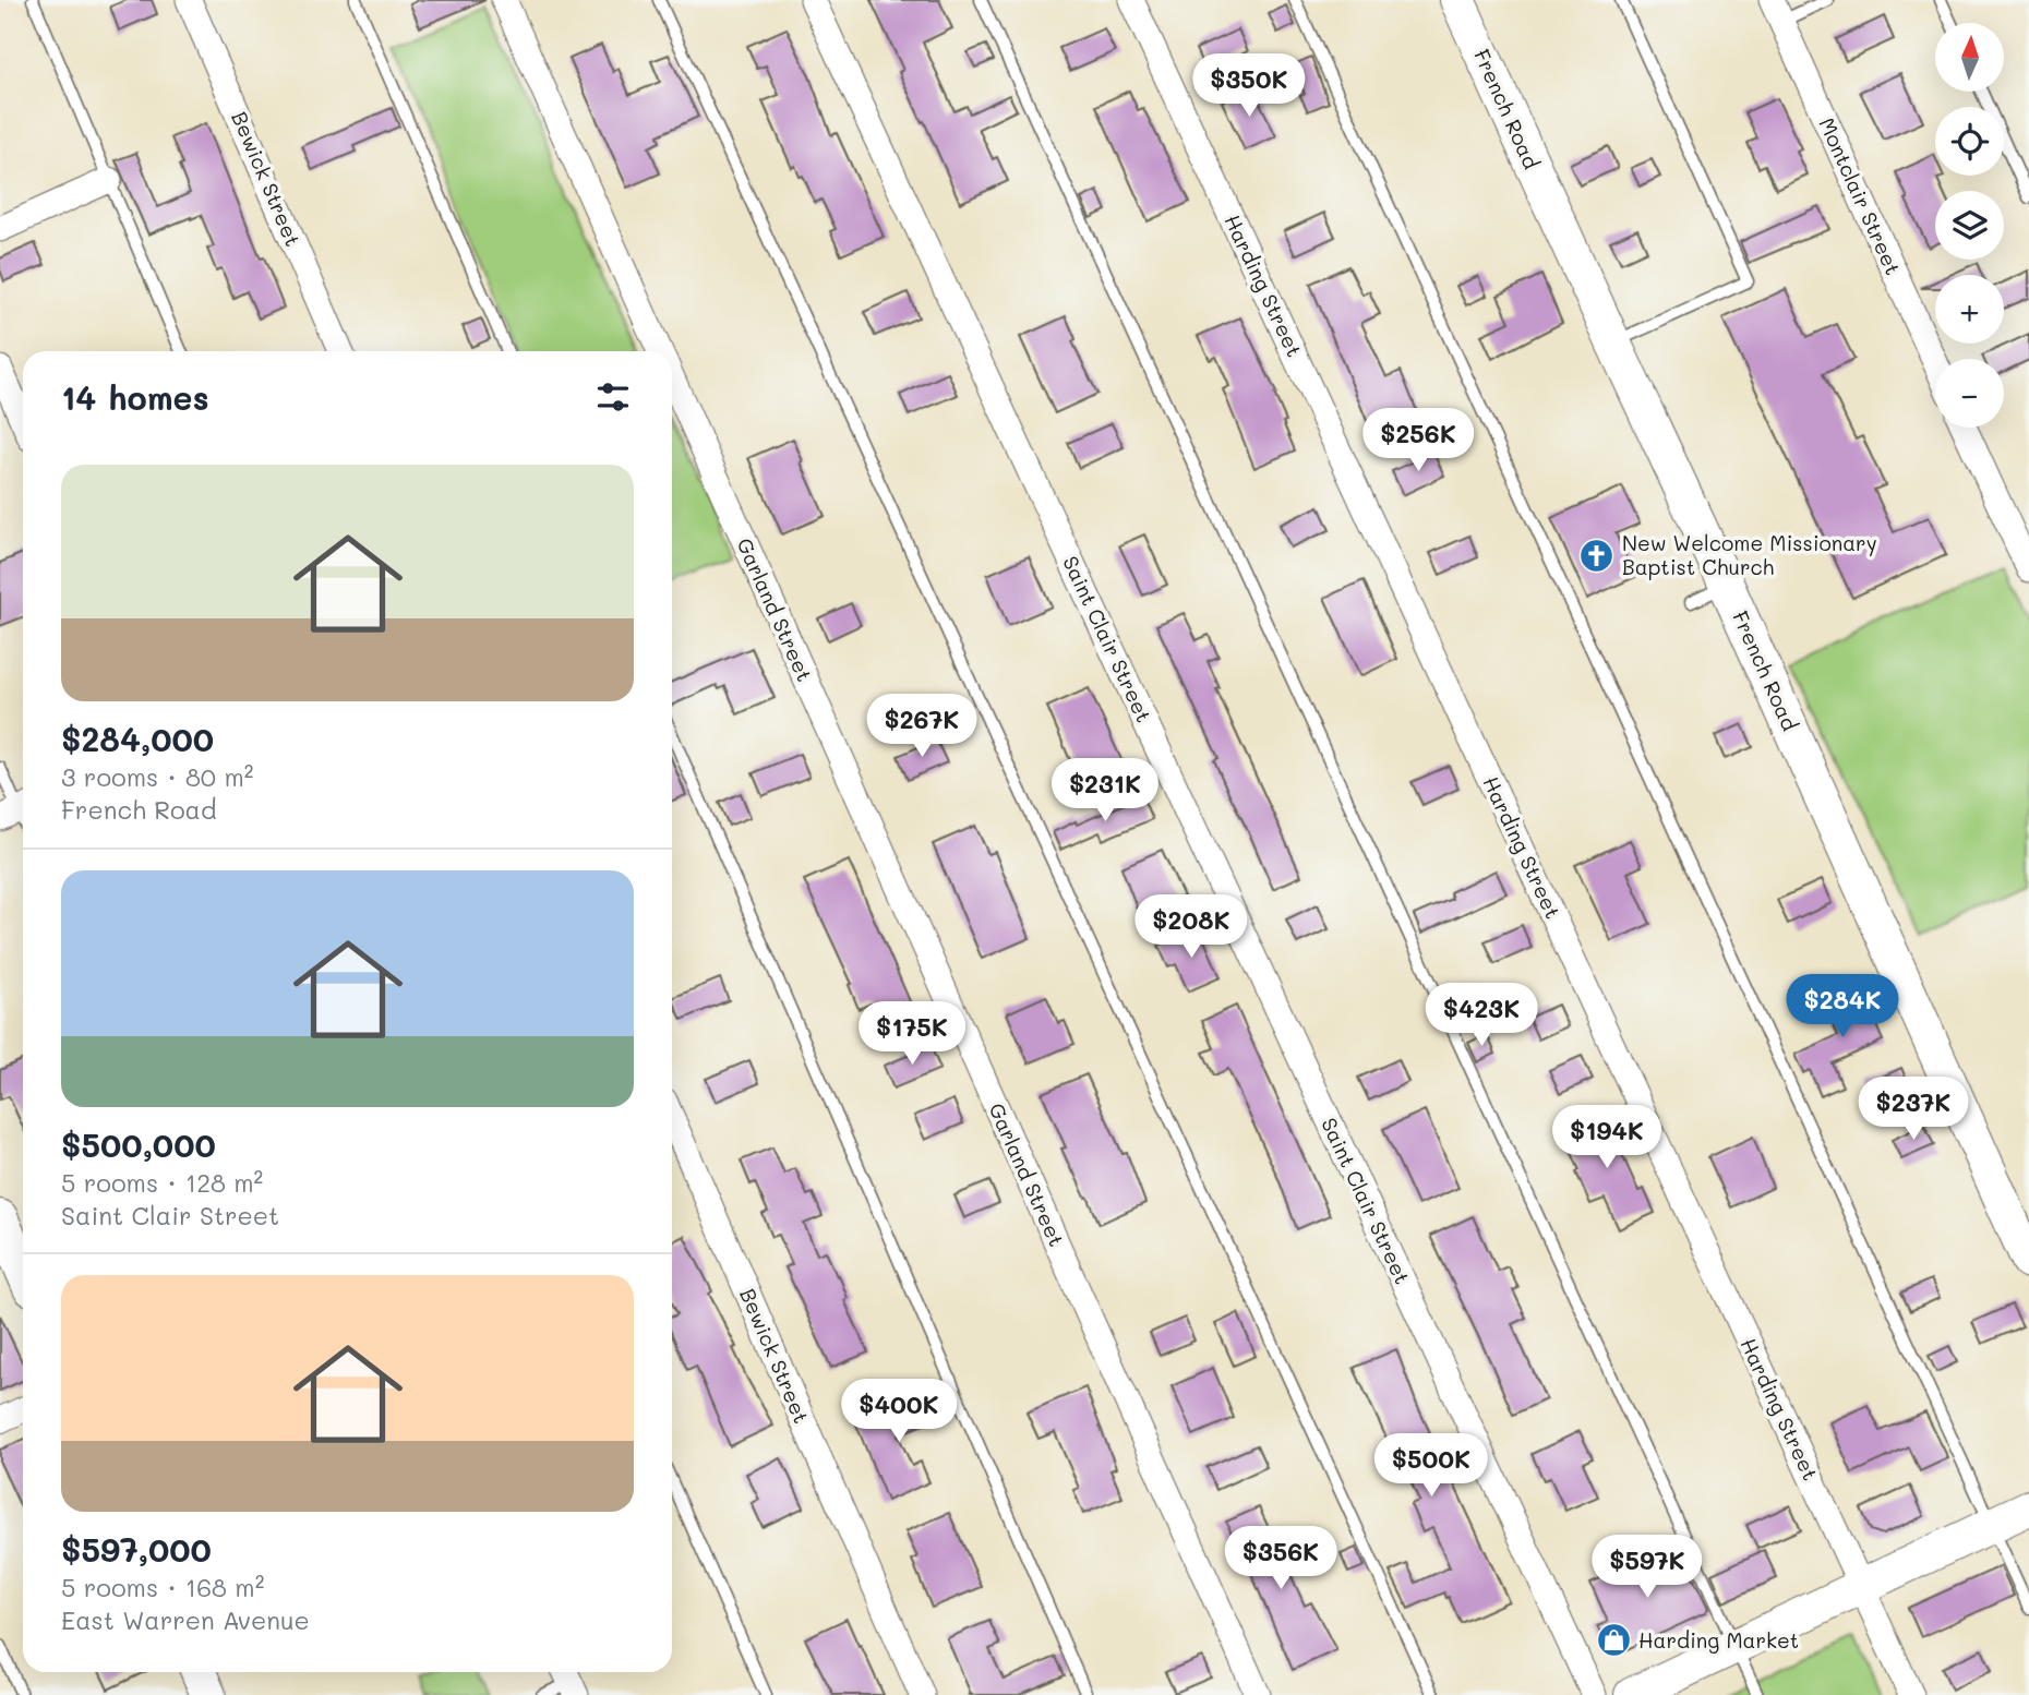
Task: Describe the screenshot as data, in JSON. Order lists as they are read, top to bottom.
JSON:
{
  "streets": {
    "street": [
      "French Road",
      "Bewick Street",
      "Montclair Street",
      "Harding Street",
      "Garland Street",
      "Saint Clair Street"
    ]
  },
  "places": {
    "church": ["New Welcome Missionary Baptist Church"],
    "shop": ["Harding Market"]
  },
  "north": "top",
  "page": {
    "map_buttons": ["+", "−"],
    "price": [
      "$350K",
      "$256K",
      "$267K",
      "$231K",
      "$208K",
      "$284K",
      "$423K",
      "$175K",
      "$237K",
      "$194K",
      "$400K",
      "$500K",
      "$356K",
      "$597K"
    ],
    "heading": "14 homes",
    "list": [
      {
        "name": "$284,000",
        "note": "3 rooms · 80 m² · French Road"
      },
      {
        "name": "$500,000",
        "note": "5 rooms · 128 m² · Saint Clair Street"
      },
      {
        "name": "$597,000",
        "note": "5 rooms · 168 m² · East Warren Avenue"
      }
    ]
  }
}
